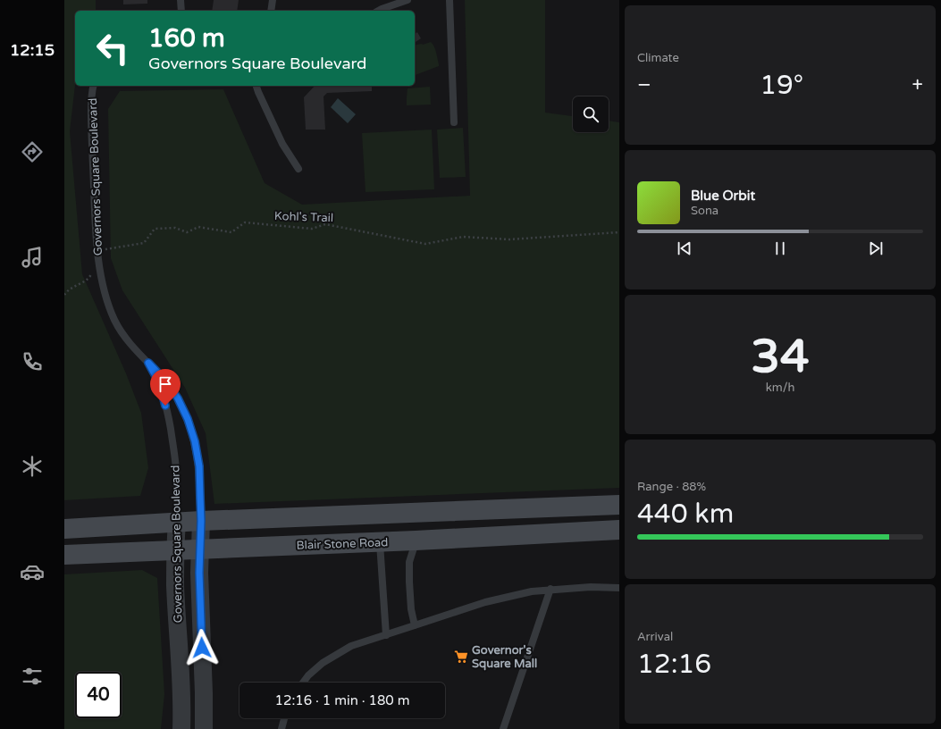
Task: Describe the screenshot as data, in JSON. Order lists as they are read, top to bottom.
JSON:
{
  "streets": {
    "main road": ["Blair Stone Road"],
    "street": ["Governors Square Boulevard"],
    "path": ["Kohl's Trail"]
  },
  "crossings": [
    ["Governors Square Boulevard", "Kohl's Trail"],
    ["Governors Square Boulevard", "Blair Stone Road"]
  ],
  "places": {
    "supermarket": ["Governor's Square Mall"]
  },
  "page": {
    "tabs": "12:15",
    "tile": [
      "Climate",
      ["34", "km/h"],
      ["Range · 88%", "440 km"],
      ["Arrival", "12:16"]
    ],
    "turn": ["160 m", "Governors Square Boulevard"],
    "heat": ["−", "19°", "+"],
    "song": ["Blue Orbit", "Sona"],
    "limit": "40",
    "trip": "12:16 · 1 min · 180 m"
  }
}
